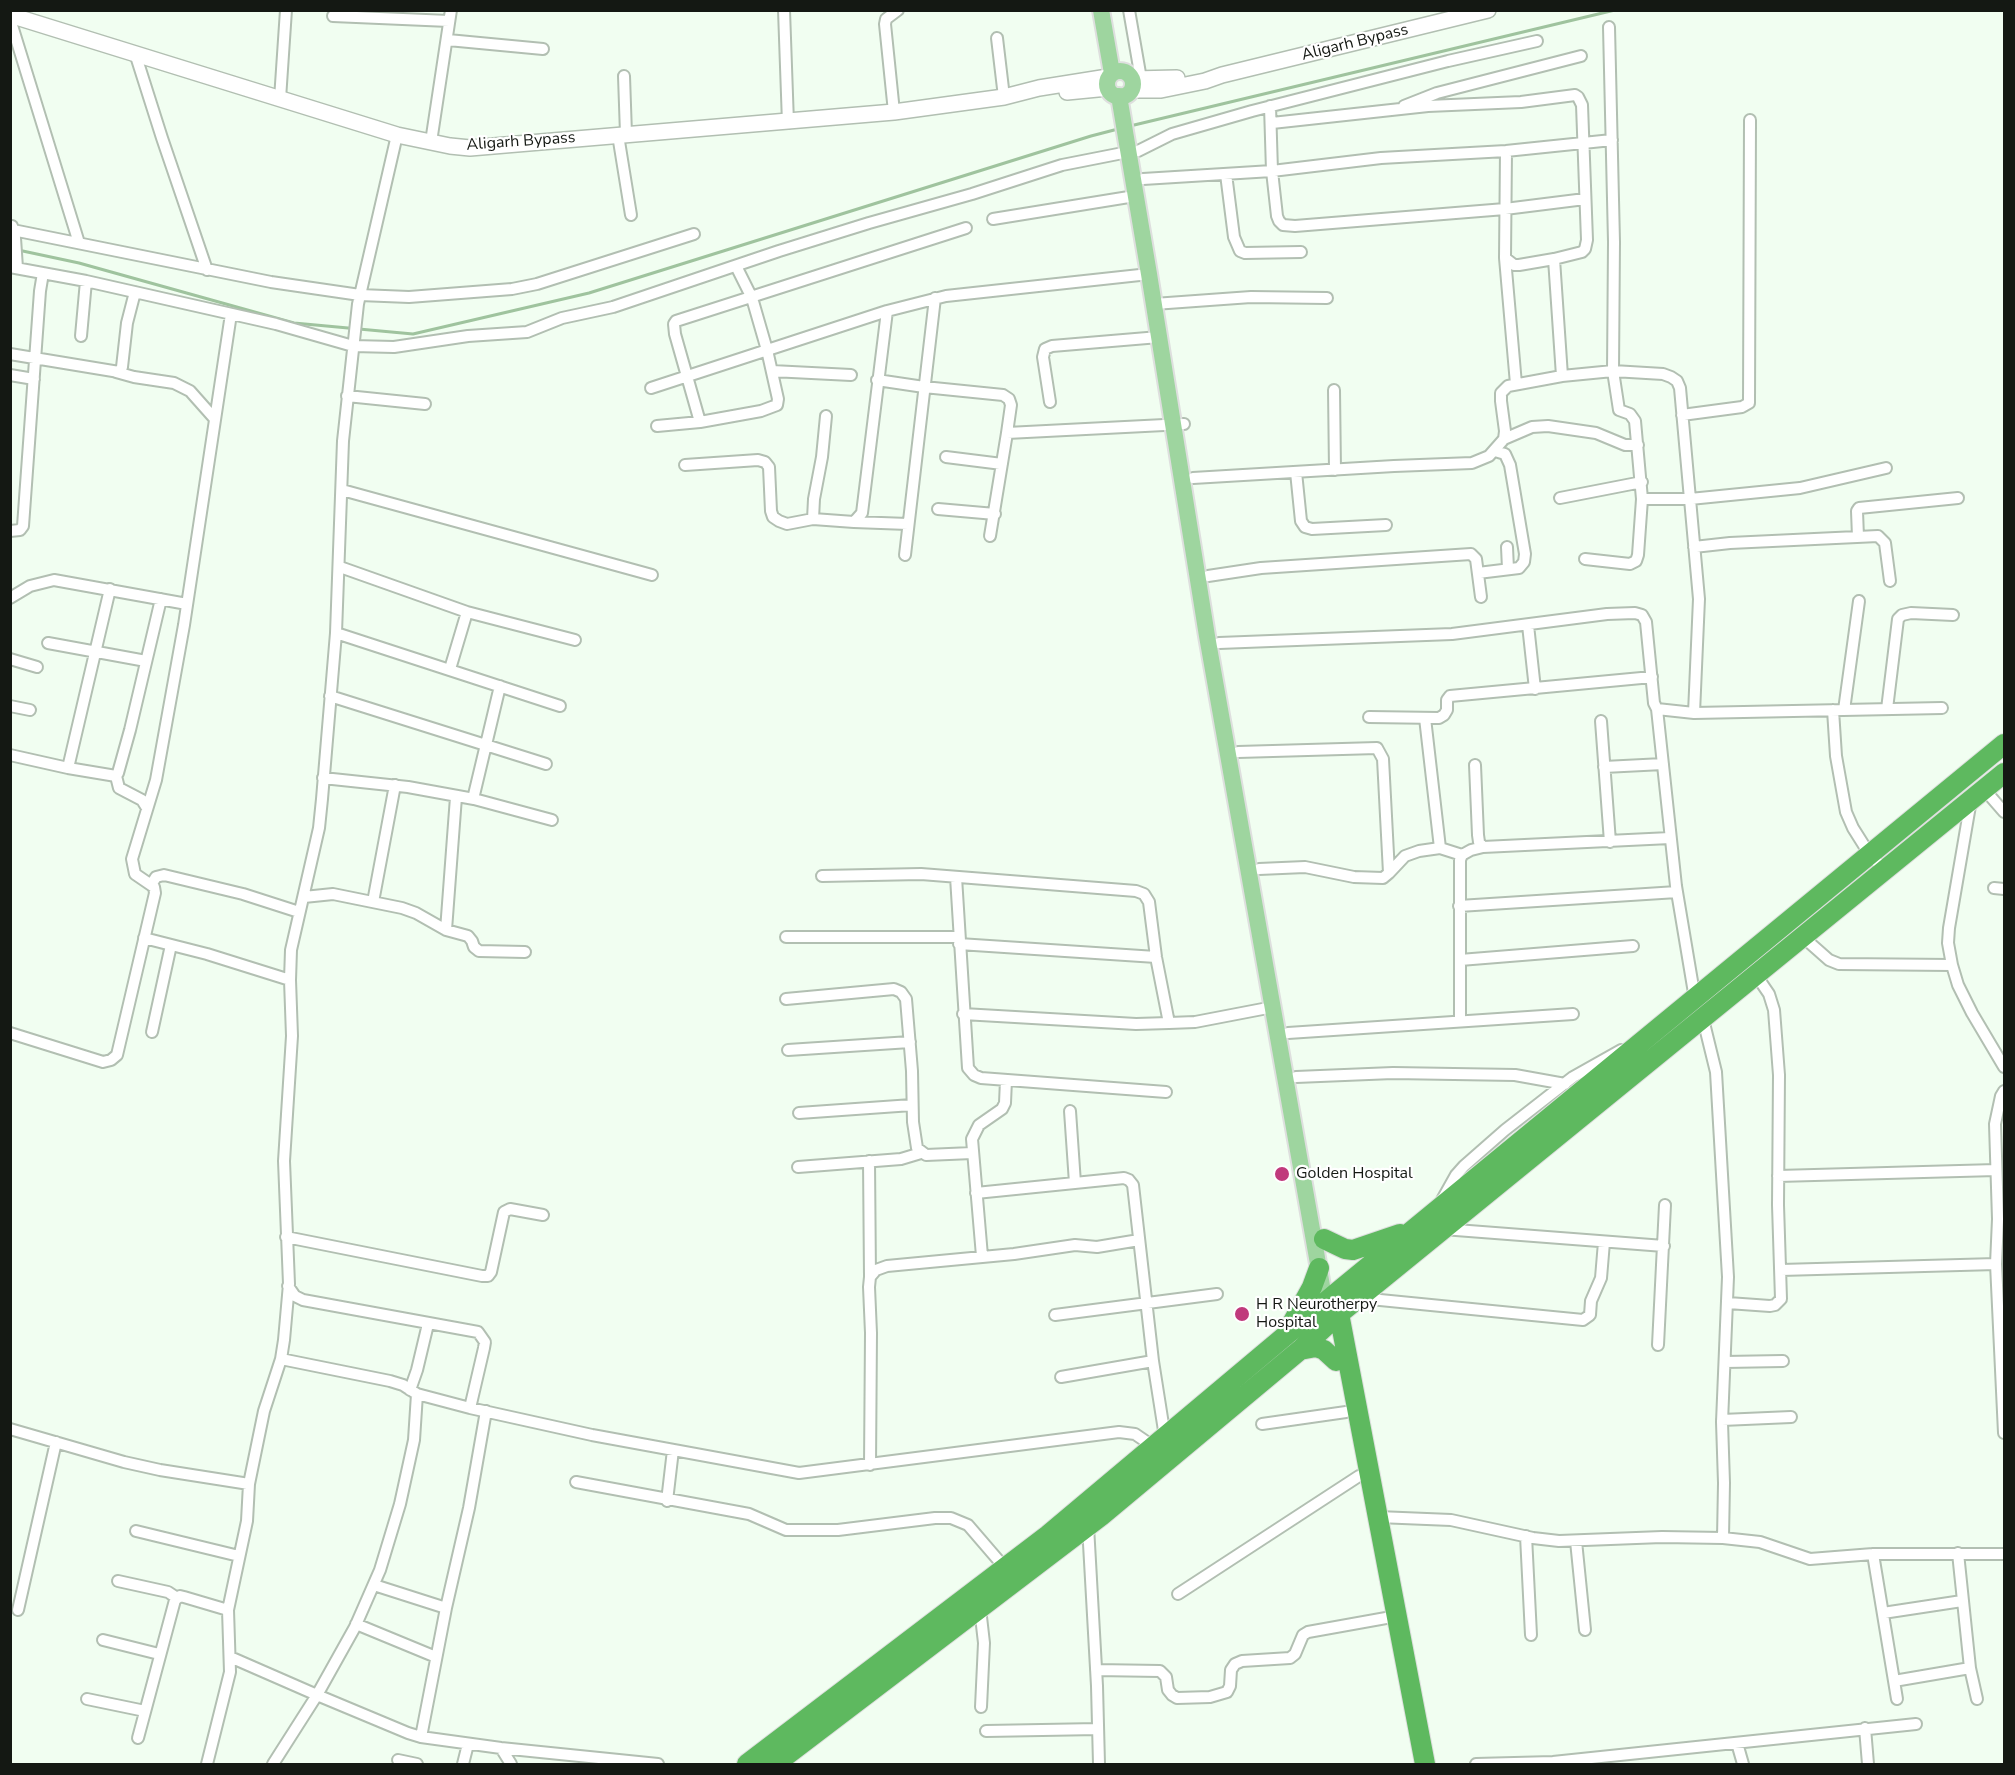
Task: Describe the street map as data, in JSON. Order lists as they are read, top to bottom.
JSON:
{
  "streets": {
    "main road": ["Aligarh Bypass"]
  },
  "places": ["Golden Hospital", "H R Neurotherpy Hospital"]
}
